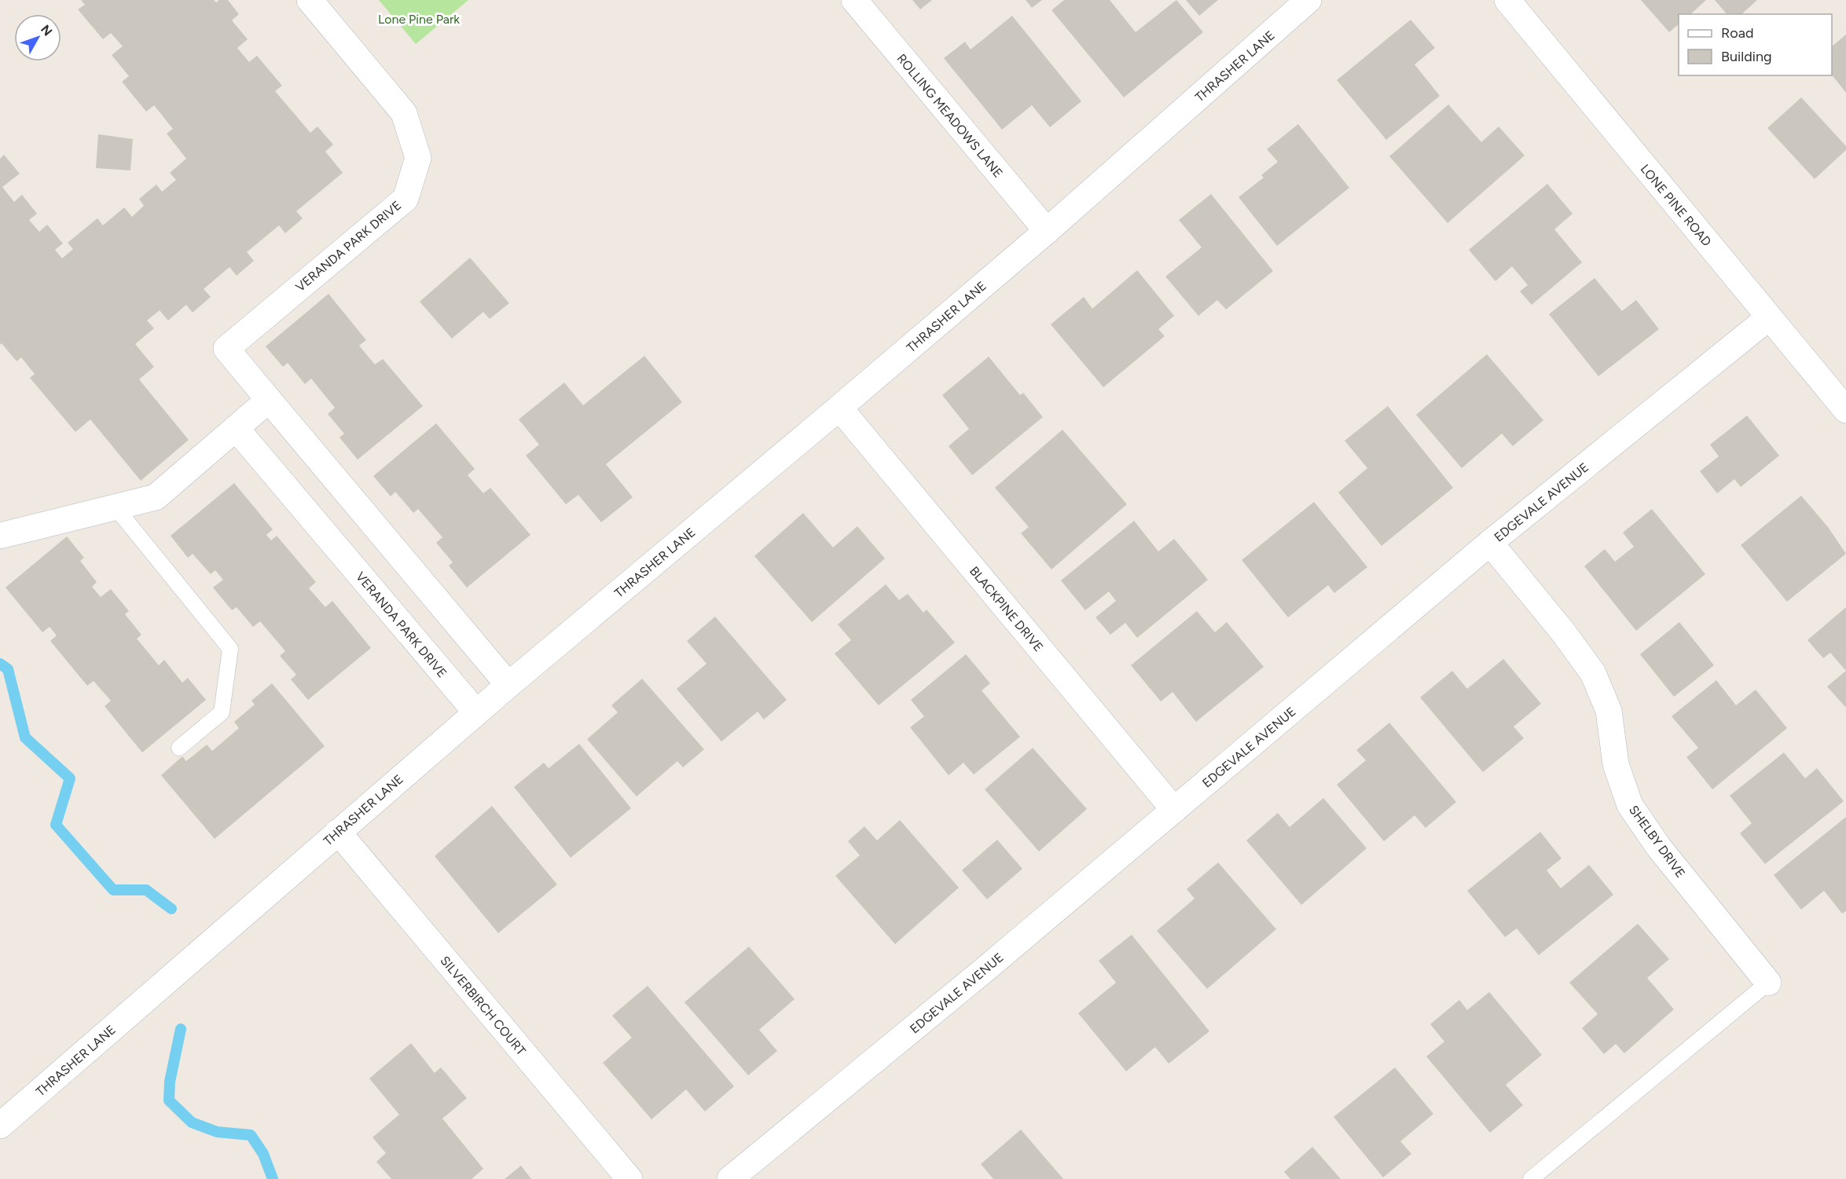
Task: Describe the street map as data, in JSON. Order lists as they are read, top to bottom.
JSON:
{
  "streets": {
    "street": [
      "THRASHER LANE",
      "ROLLING MEADOWS LANE",
      "LONE PINE ROAD",
      "VERANDA PARK DRIVE",
      "EDGEVALE AVENUE",
      "BLACKPINE DRIVE",
      "SHELBY DRIVE",
      "SILVERBIRCH COURT"
    ]
  },
  "crossings": [
    ["THRASHER LANE", "ROLLING MEADOWS LANE"],
    ["THRASHER LANE", "VERANDA PARK DRIVE"],
    ["THRASHER LANE", "BLACKPINE DRIVE"],
    ["THRASHER LANE", "SILVERBIRCH COURT"],
    ["LONE PINE ROAD", "EDGEVALE AVENUE"],
    ["EDGEVALE AVENUE", "BLACKPINE DRIVE"],
    ["EDGEVALE AVENUE", "SHELBY DRIVE"]
  ],
  "parks": ["Lone Pine Park"],
  "legend": ["Road", "Building"],
  "north": "top right"
}
